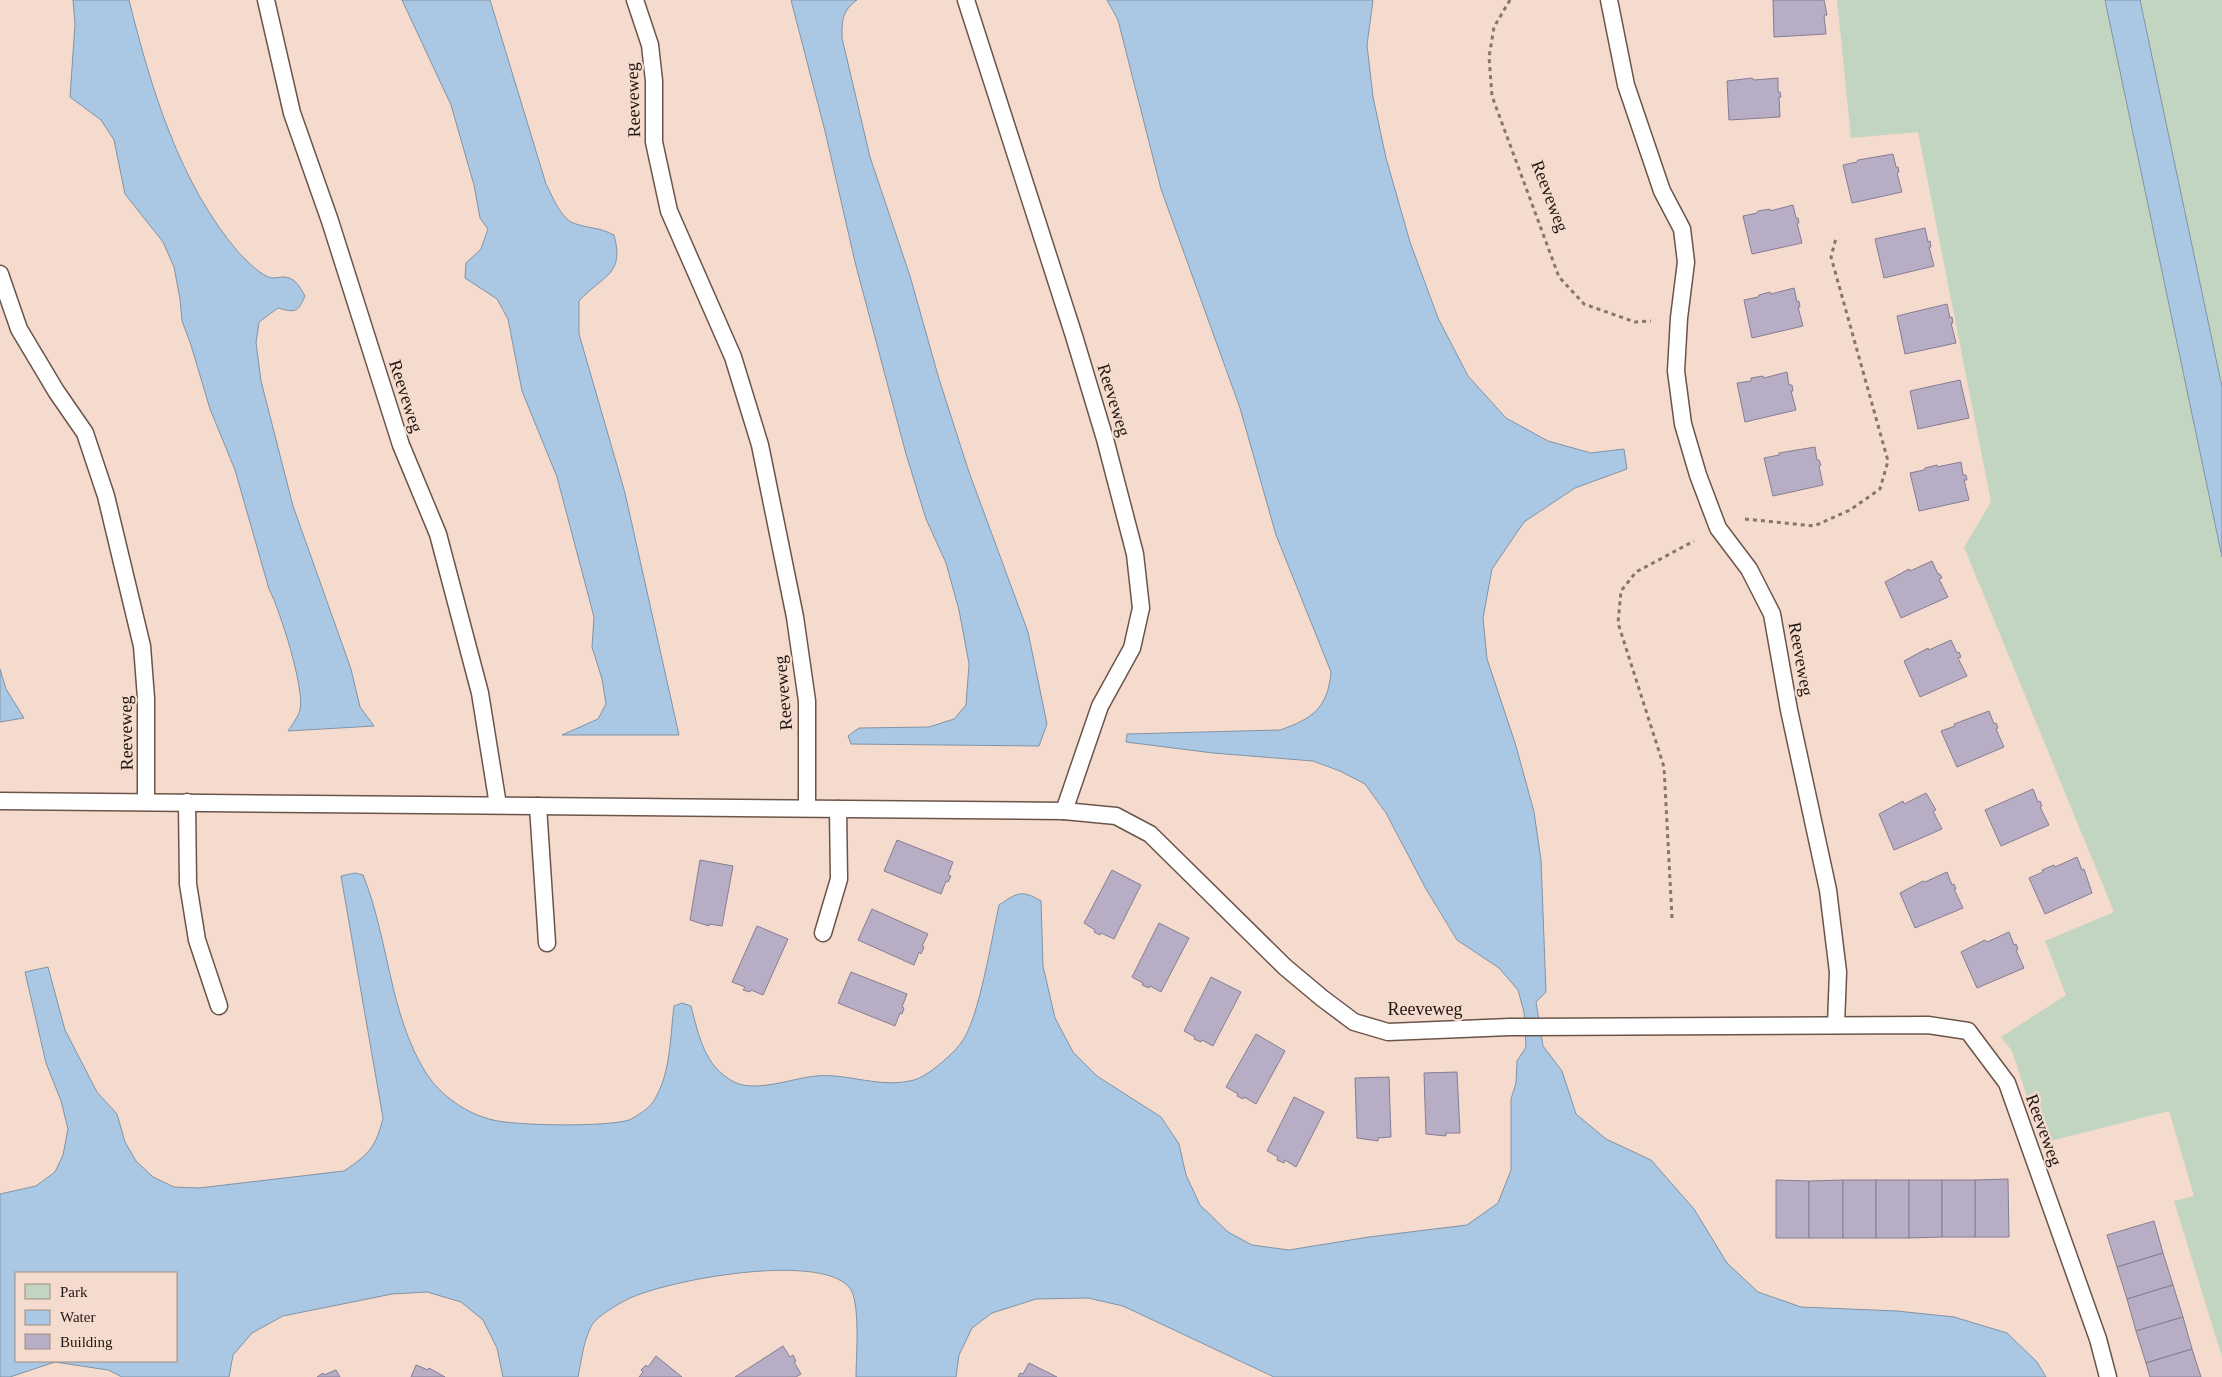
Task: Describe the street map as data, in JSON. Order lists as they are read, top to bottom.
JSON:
{
  "streets": {
    "lane": ["Reeveweg"]
  },
  "legend": ["Park", "Water", "Building"]
}
